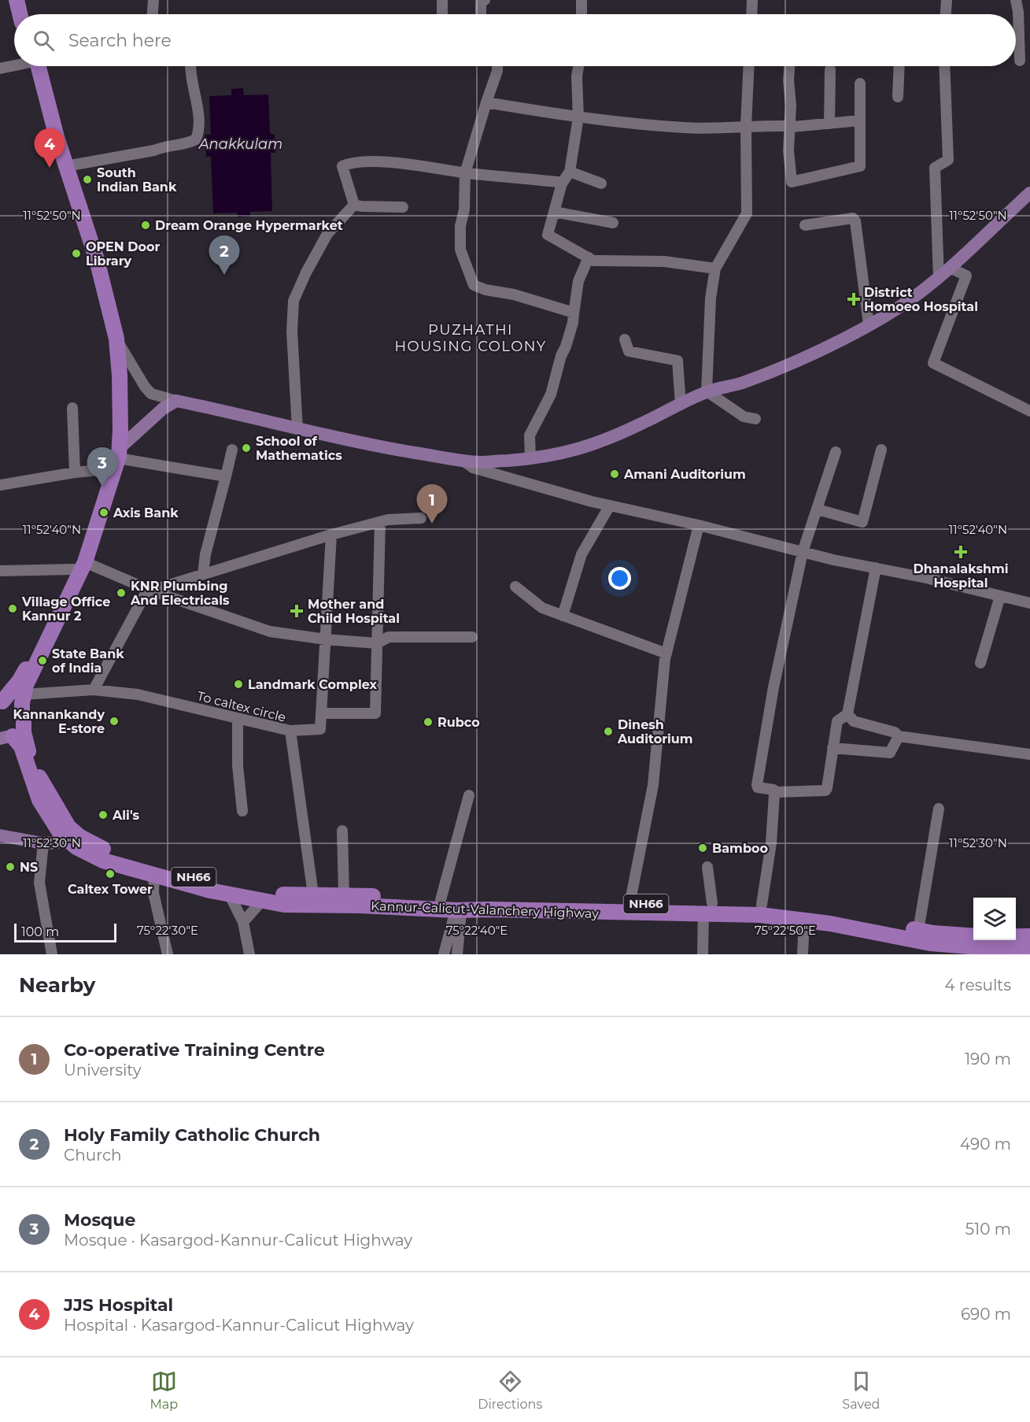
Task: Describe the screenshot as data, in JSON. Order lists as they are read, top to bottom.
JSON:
{
  "streets": {
    "highway": ["NH66", "Kannur-Calicut-Valanchery Highway"],
    "street": ["To caltex circle"]
  },
  "crossings": [
    ["To caltex circle", "Kannur-Calicut-Valanchery Highway"],
    ["NH66", "Kannur-Calicut-Valanchery Highway"]
  ],
  "districts": ["PUZHATHI HOUSING COLONY"],
  "water": ["Anakkulam"],
  "places": {
    "other": [
      "South Indian Bank",
      "Dream Orange Hypermarket",
      "OPEN Door Library",
      "School of Mathematics",
      "Amani Auditorium",
      "Axis Bank",
      "KNR Plumbing And Electricals",
      "Village Office Kannur 2",
      "State Bank of India",
      "Landmark Complex",
      "Kannankandy E-store",
      "Rubco",
      "Dinesh Auditorium",
      "Ali's",
      "Bamboo",
      "NS",
      "Caltex Tower"
    ],
    "health": ["District Homoeo Hospital", "Dhanalakshmi Hospital", "Mother and Child Hospital"]
  },
  "scale_bar": "100 m",
  "page": {
    "search": "Search here",
    "pins": [
      "4",
      "2",
      "3",
      "1"
    ],
    "scale": "100 m",
    "heading": ["Nearby", "4 results"],
    "list": [
      {
        "mark": "1",
        "name": "Co-operative Training Centre",
        "note": "University",
        "value": "190 m"
      },
      {
        "mark": "2",
        "name": "Holy Family Catholic Church",
        "note": "Church",
        "value": "490 m"
      },
      {
        "mark": "3",
        "name": "Mosque",
        "note": "Mosque · Kasargod-Kannur-Calicut Highway",
        "value": "510 m"
      },
      {
        "mark": "4",
        "name": "JJS Hospital",
        "note": "Hospital · Kasargod-Kannur-Calicut Highway",
        "value": "690 m"
      }
    ],
    "nav": ["Map", "Directions", "Saved"]
  },
  "coordinates": [
    "11°52'50\"N",
    "11°52'40\"N",
    "11°52'30\"N",
    "75°22'30\"E",
    "75°22'40\"E",
    "75°22'50\"E"
  ]
}
